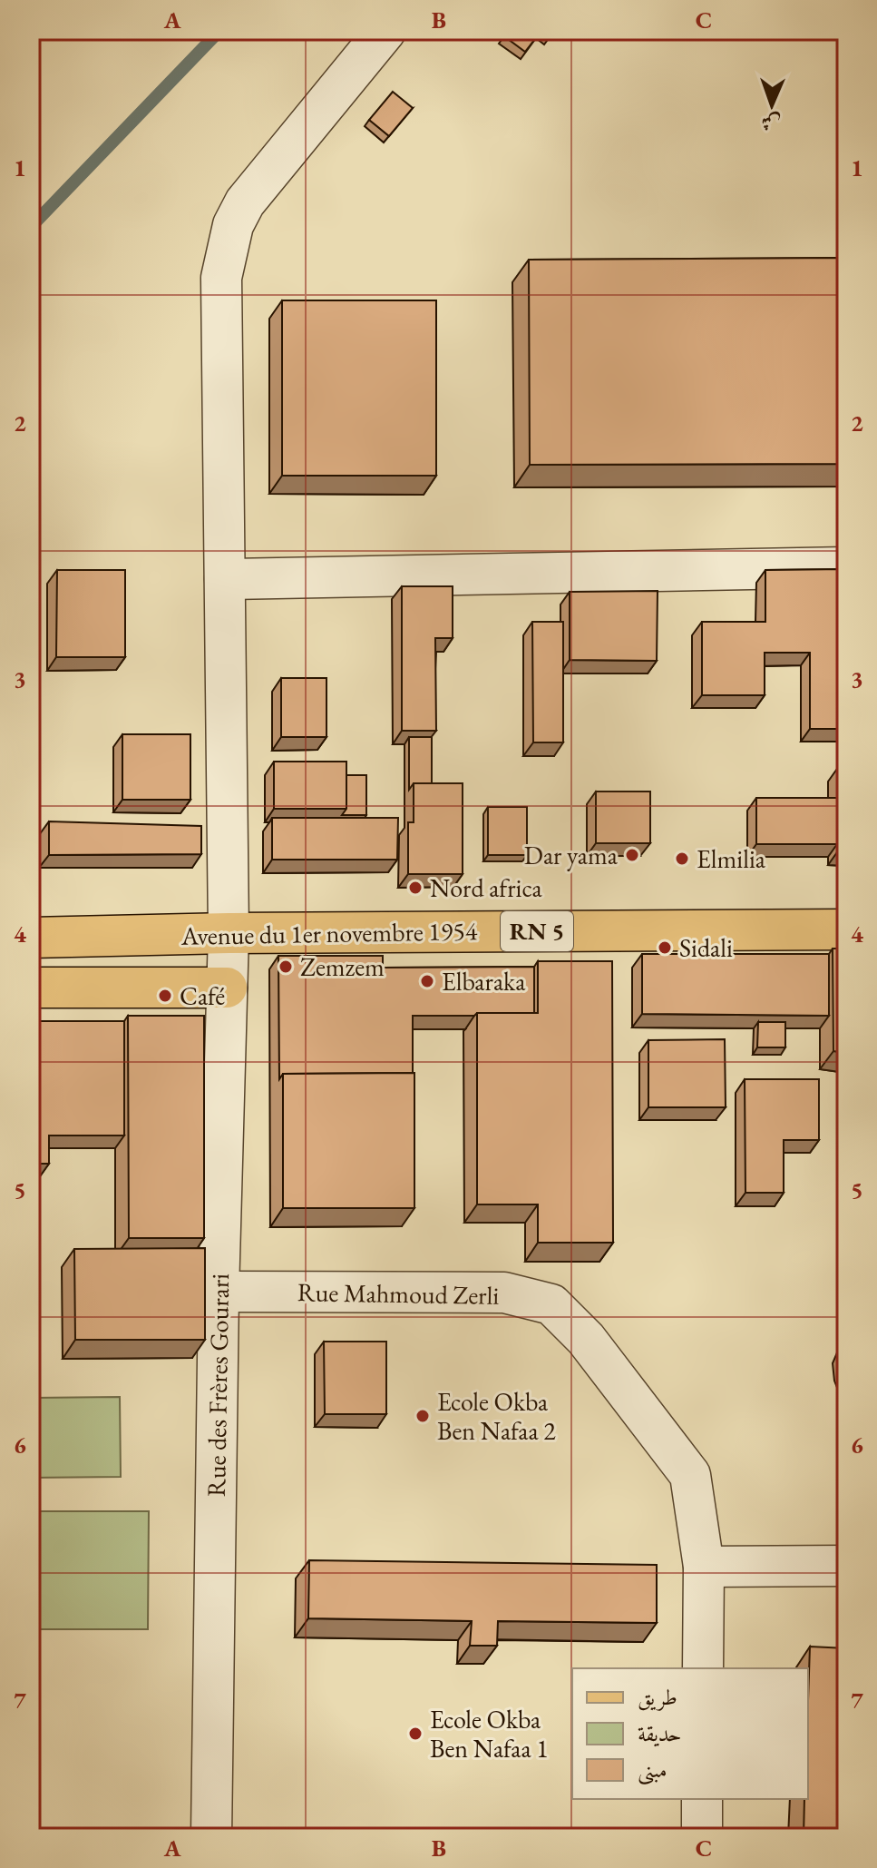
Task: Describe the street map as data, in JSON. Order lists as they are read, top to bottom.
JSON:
{
  "streets": {
    "main road": ["RN 5", "Avenue du 1er novembre 1954"],
    "street": ["Rue Mahmoud Zerli", "Rue des Frères Gourari"]
  },
  "crossings": [
    ["Avenue du 1er novembre 1954", "Rue des Frères Gourari"],
    ["Rue Mahmoud Zerli", "Rue des Frères Gourari"]
  ],
  "places": [
    "Dar yama",
    "Elmilia",
    "Nord africa",
    "Sidali",
    "Zemzem",
    "Elbaraka",
    "Café",
    "Ecole Okba Ben Nafaa 2",
    "Ecole Okba Ben Nafaa 1"
  ],
  "legend": ["طريق", "حديقة", "مبنى"],
  "north": "bottom",
  "grid": {
    "columns": ["A", "B", "C"],
    "rows": [
      "1",
      "2",
      "3",
      "4",
      "5",
      "6",
      "7"
    ]
  }
}
